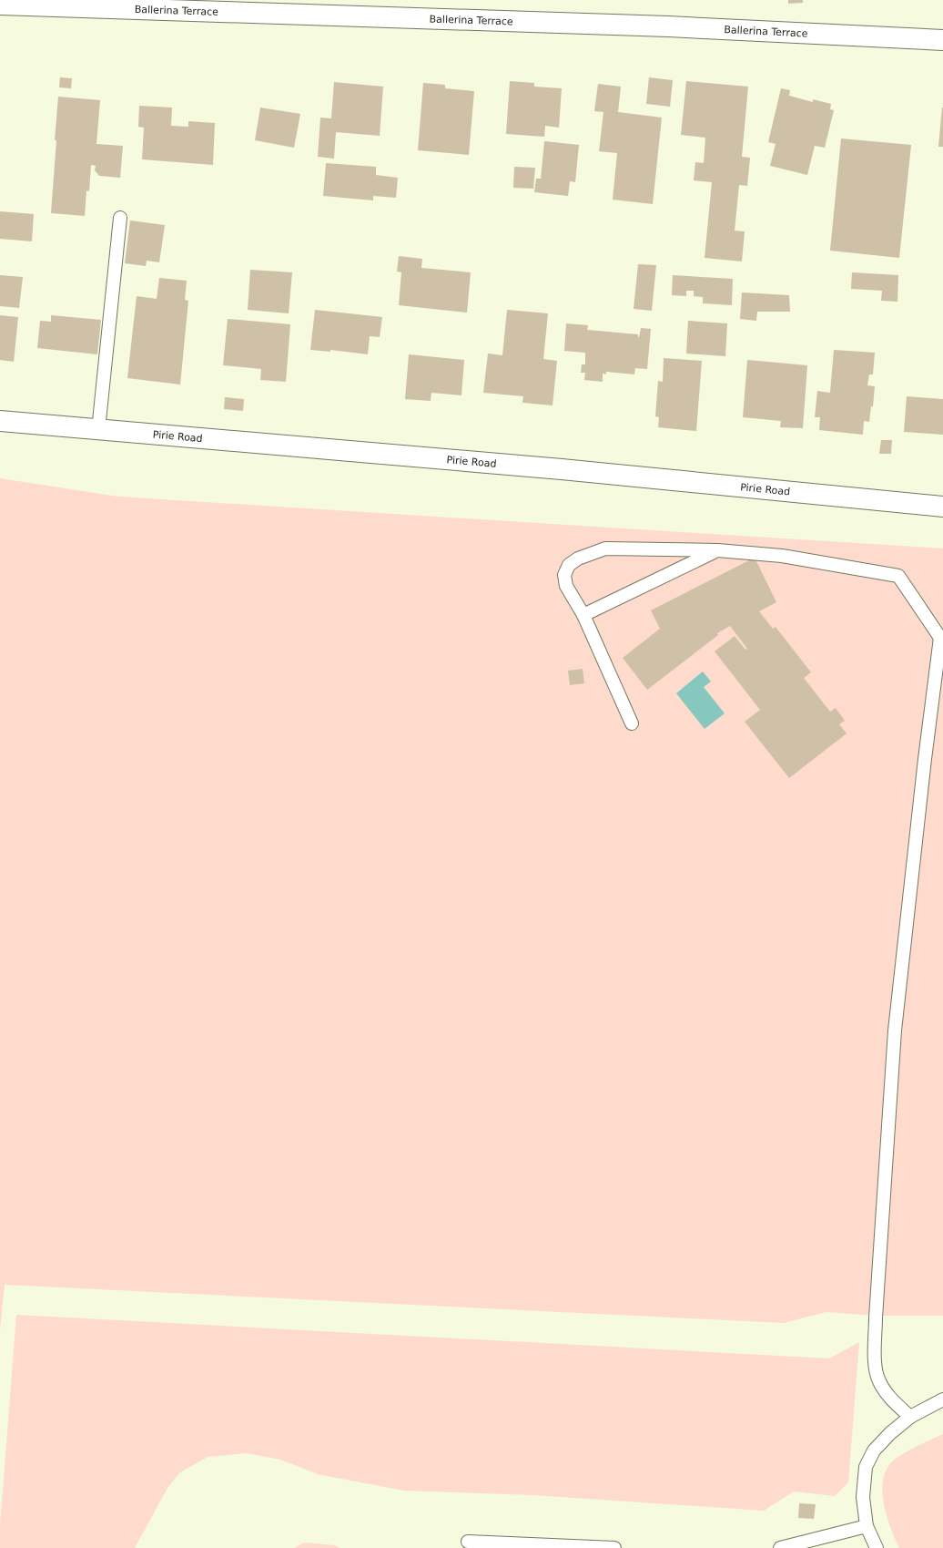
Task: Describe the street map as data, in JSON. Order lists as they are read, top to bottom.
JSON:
{
  "streets": {
    "street": ["Ballerina Terrace", "Pirie Road"]
  }
}
